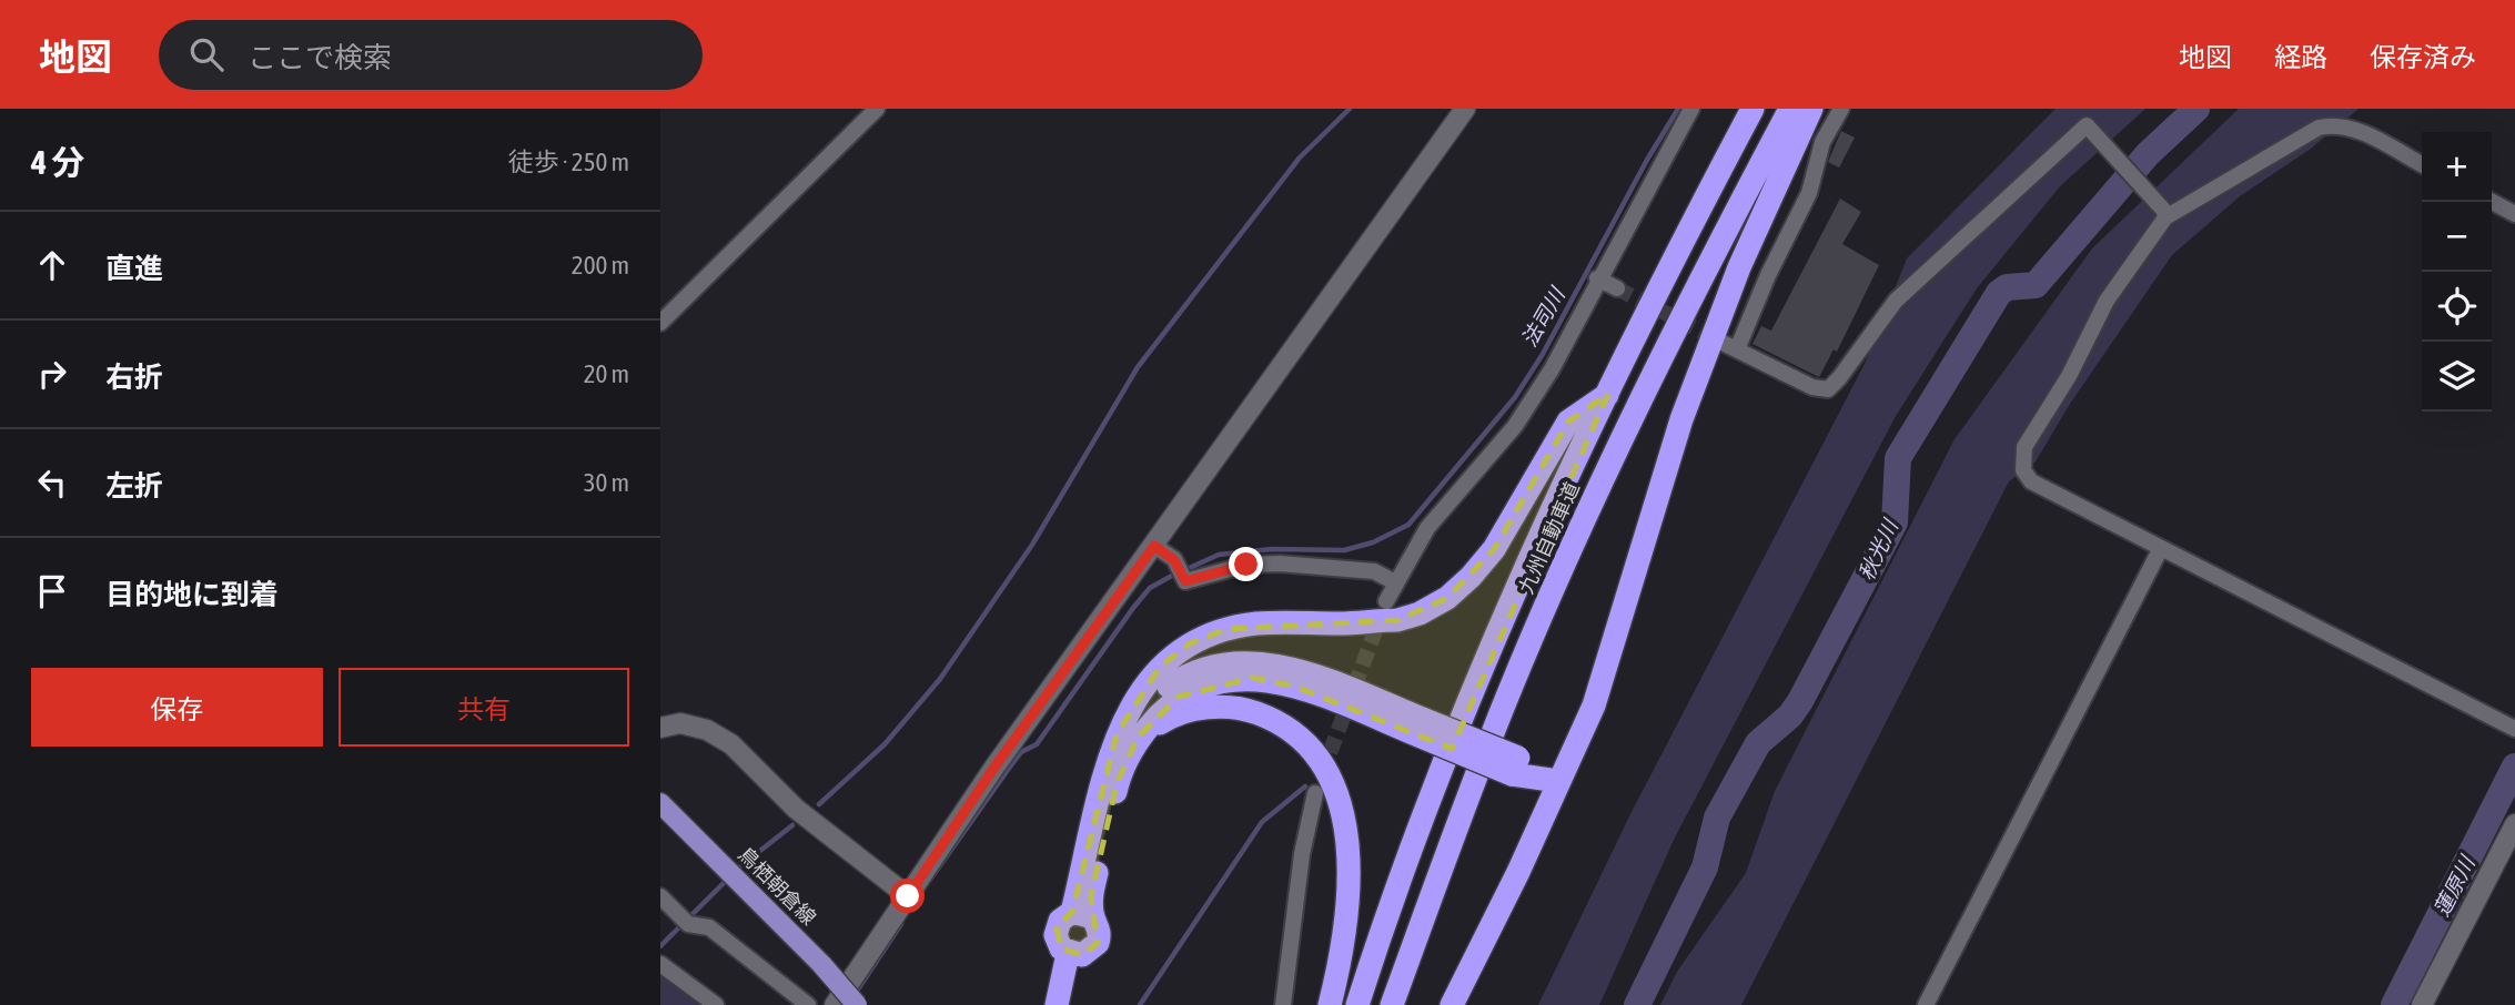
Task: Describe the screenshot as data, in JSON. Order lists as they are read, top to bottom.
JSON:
{
  "streets": {
    "highway": ["九州自動車道"],
    "main road": ["鳥栖朝倉線"]
  },
  "water": ["法司川", "秋光川", "蓮原川"],
  "page": {
    "header": "地図",
    "search": "ここで検索",
    "nav": ["地図", "経路", "保存済み"],
    "heading": ["4 分", "徒歩 · 250 m"],
    "map_buttons": ["+", "−"],
    "list": [
      ["直進", "200 m"],
      ["右折", "20 m"],
      ["左折", "30 m"],
      "目的地に到着"
    ],
    "buttons": ["保存", "共有"]
  }
}
